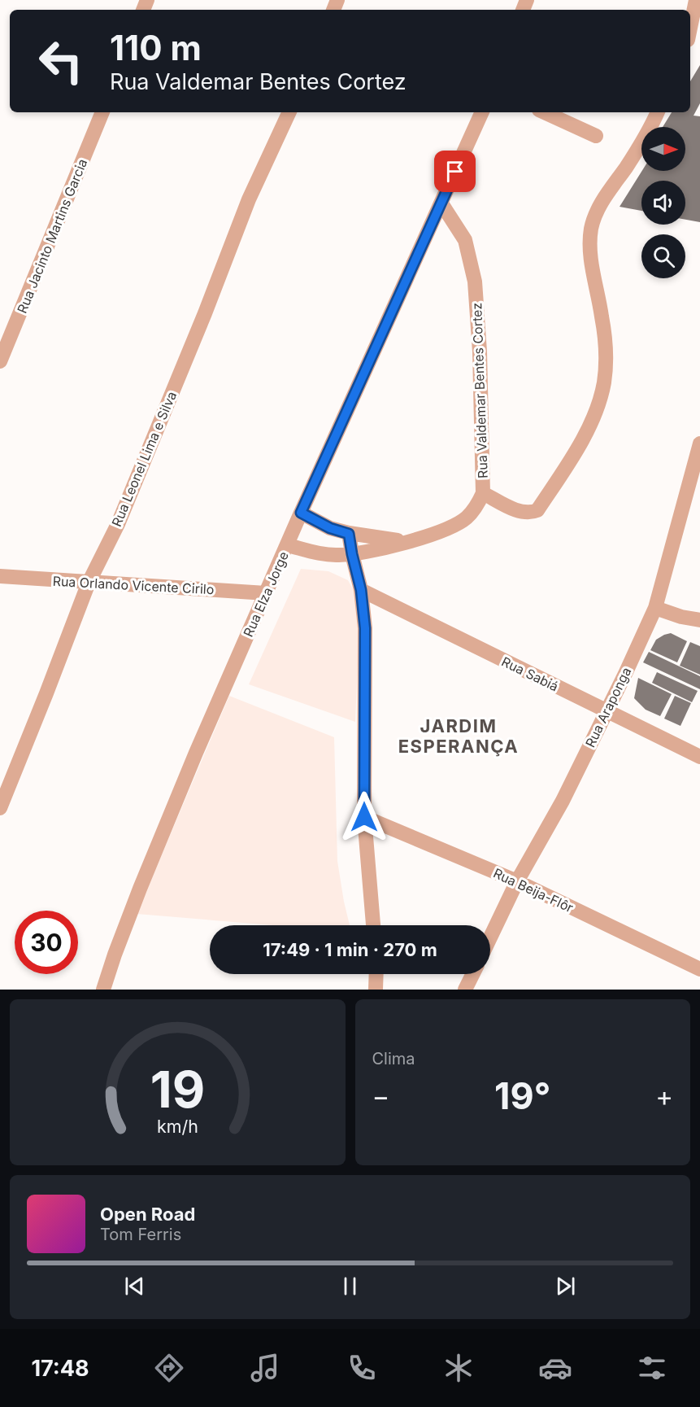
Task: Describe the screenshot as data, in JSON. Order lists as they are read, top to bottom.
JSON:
{
  "streets": {
    "street": [
      "Rua Jacinto Martins Garcia",
      "Rua Valdemar Bentes Cortez",
      "Rua Leonel Lima e Silva",
      "Rua Orlando Vicente Cirilo",
      "Rua Elza Jorge",
      "Rua Sabiá",
      "Rua Araponga",
      "Rua Beija-Flôr"
    ]
  },
  "crossings": [
    ["Rua Valdemar Bentes Cortez", "Rua Elza Jorge"],
    ["Rua Leonel Lima e Silva", "Rua Orlando Vicente Cirilo"],
    ["Rua Orlando Vicente Cirilo", "Rua Elza Jorge"],
    ["Rua Sabiá", "Rua Araponga"],
    ["Rua Araponga", "Rua Beija-Flôr"]
  ],
  "districts": ["JARDIM ESPERANÇA"],
  "north": "right",
  "page": {
    "turn": ["110 m", "Rua Valdemar Bentes Cortez"],
    "limit": "30",
    "trip": "17:49 · 1 min · 270 m",
    "tile": "Clima",
    "heat": ["−", "19°", "+"],
    "song": ["Open Road", "Tom Ferris"],
    "tabs": "17:48",
    "gauge": ["19", "km/h"]
  }
}
